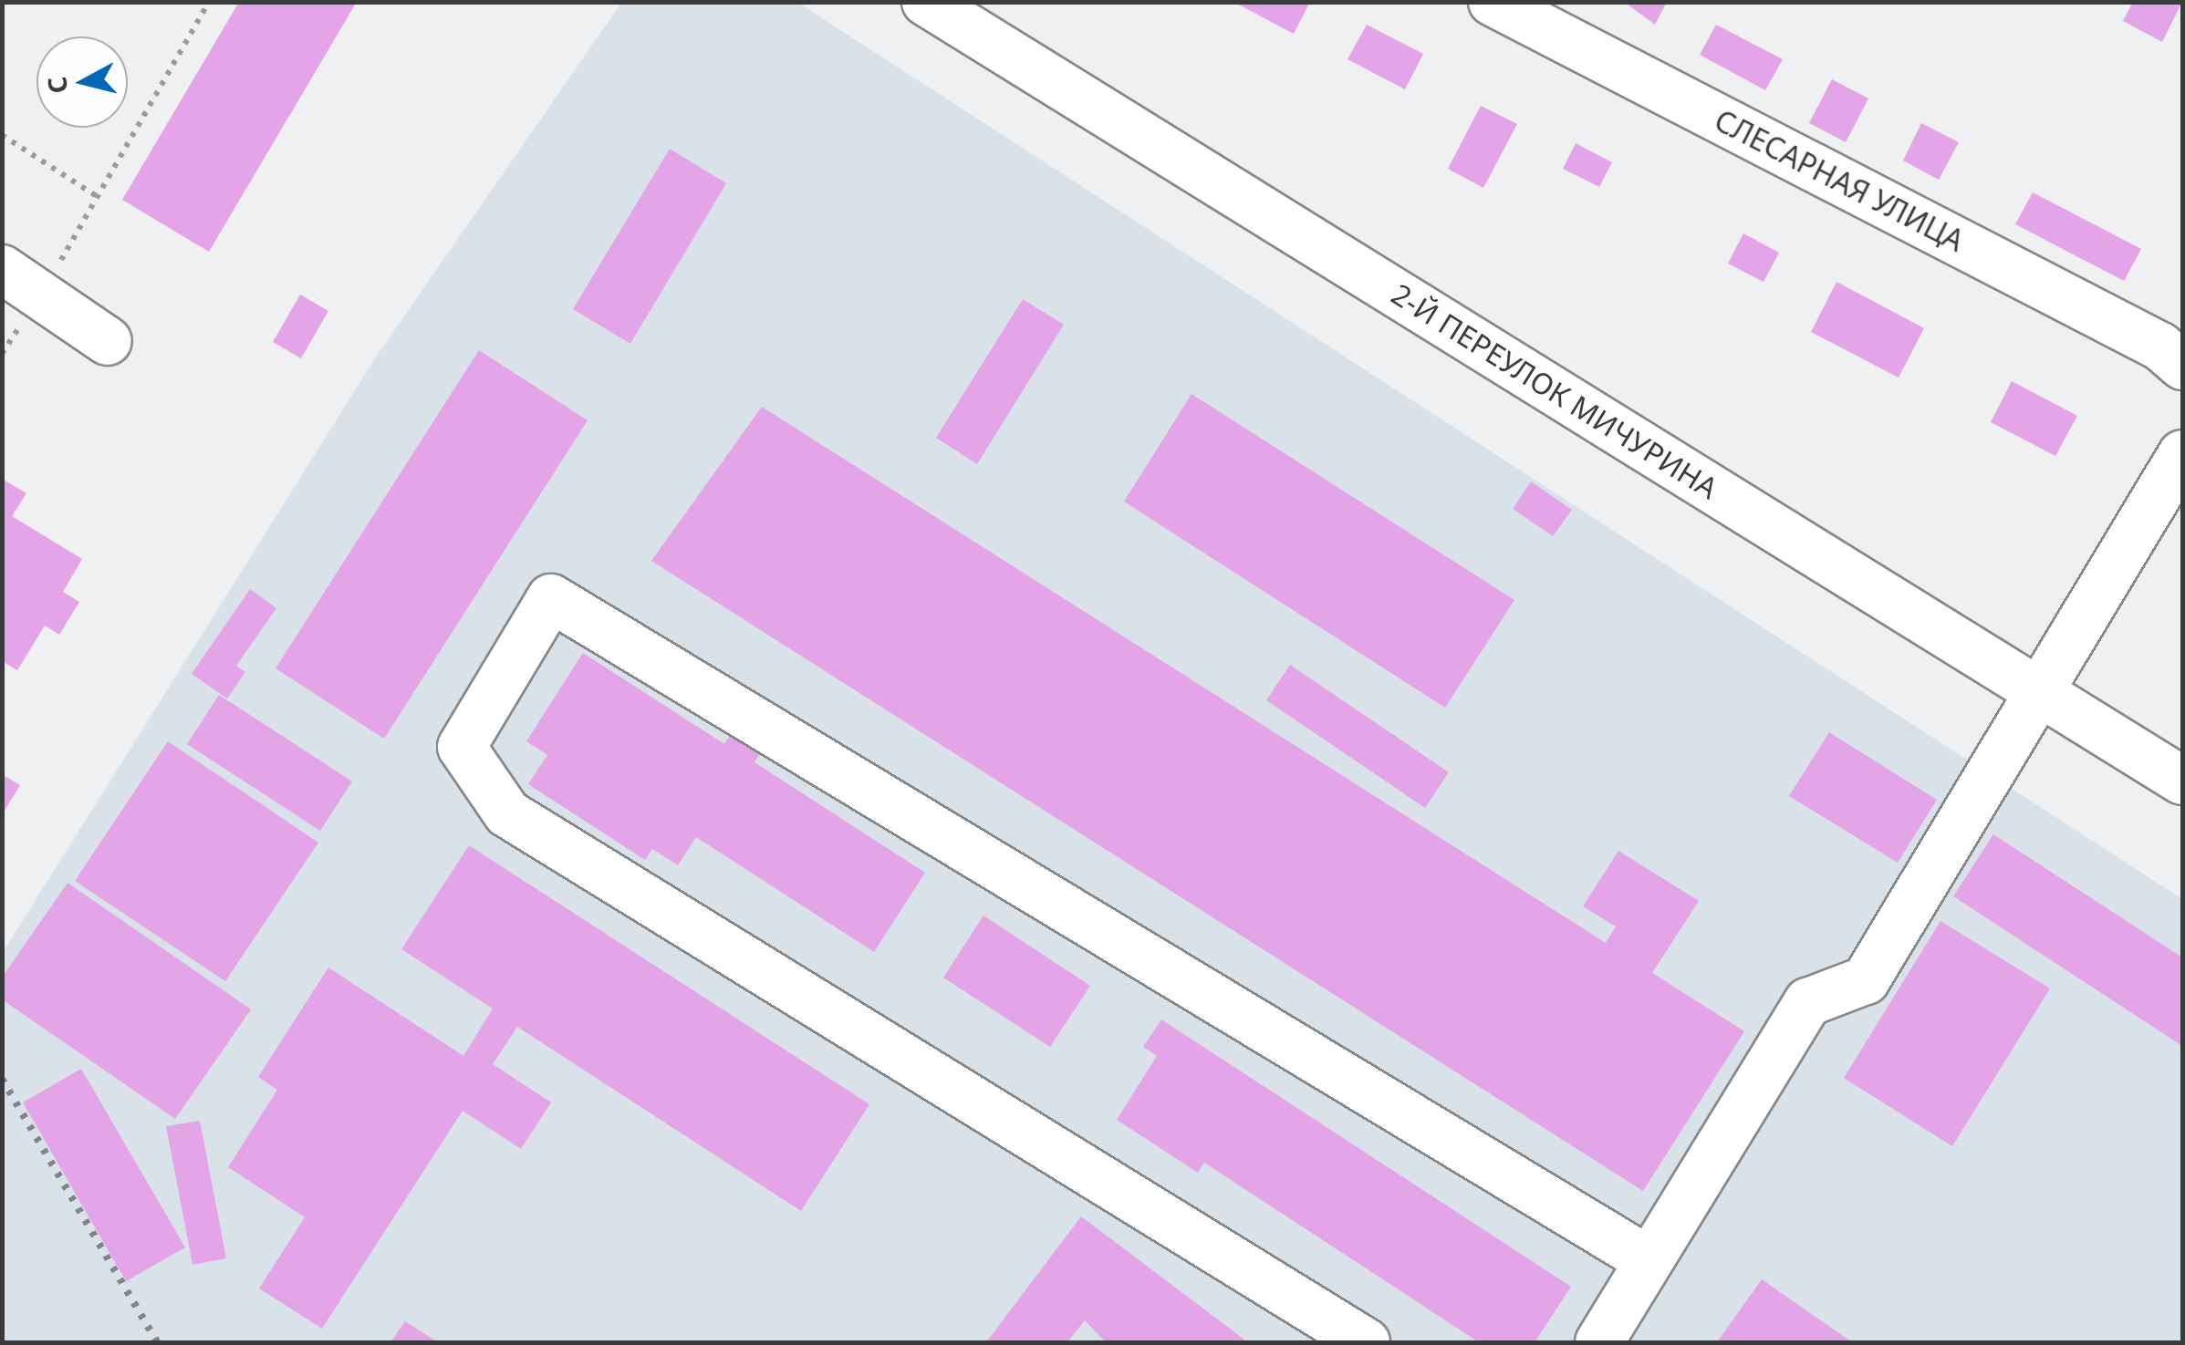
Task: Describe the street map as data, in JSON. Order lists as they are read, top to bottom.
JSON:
{
  "streets": {
    "street": ["СЛЕСАРНАЯ УЛИЦА", "2-Й ПЕРЕУЛОК МИЧУРИНА"]
  },
  "north": "left"
}
